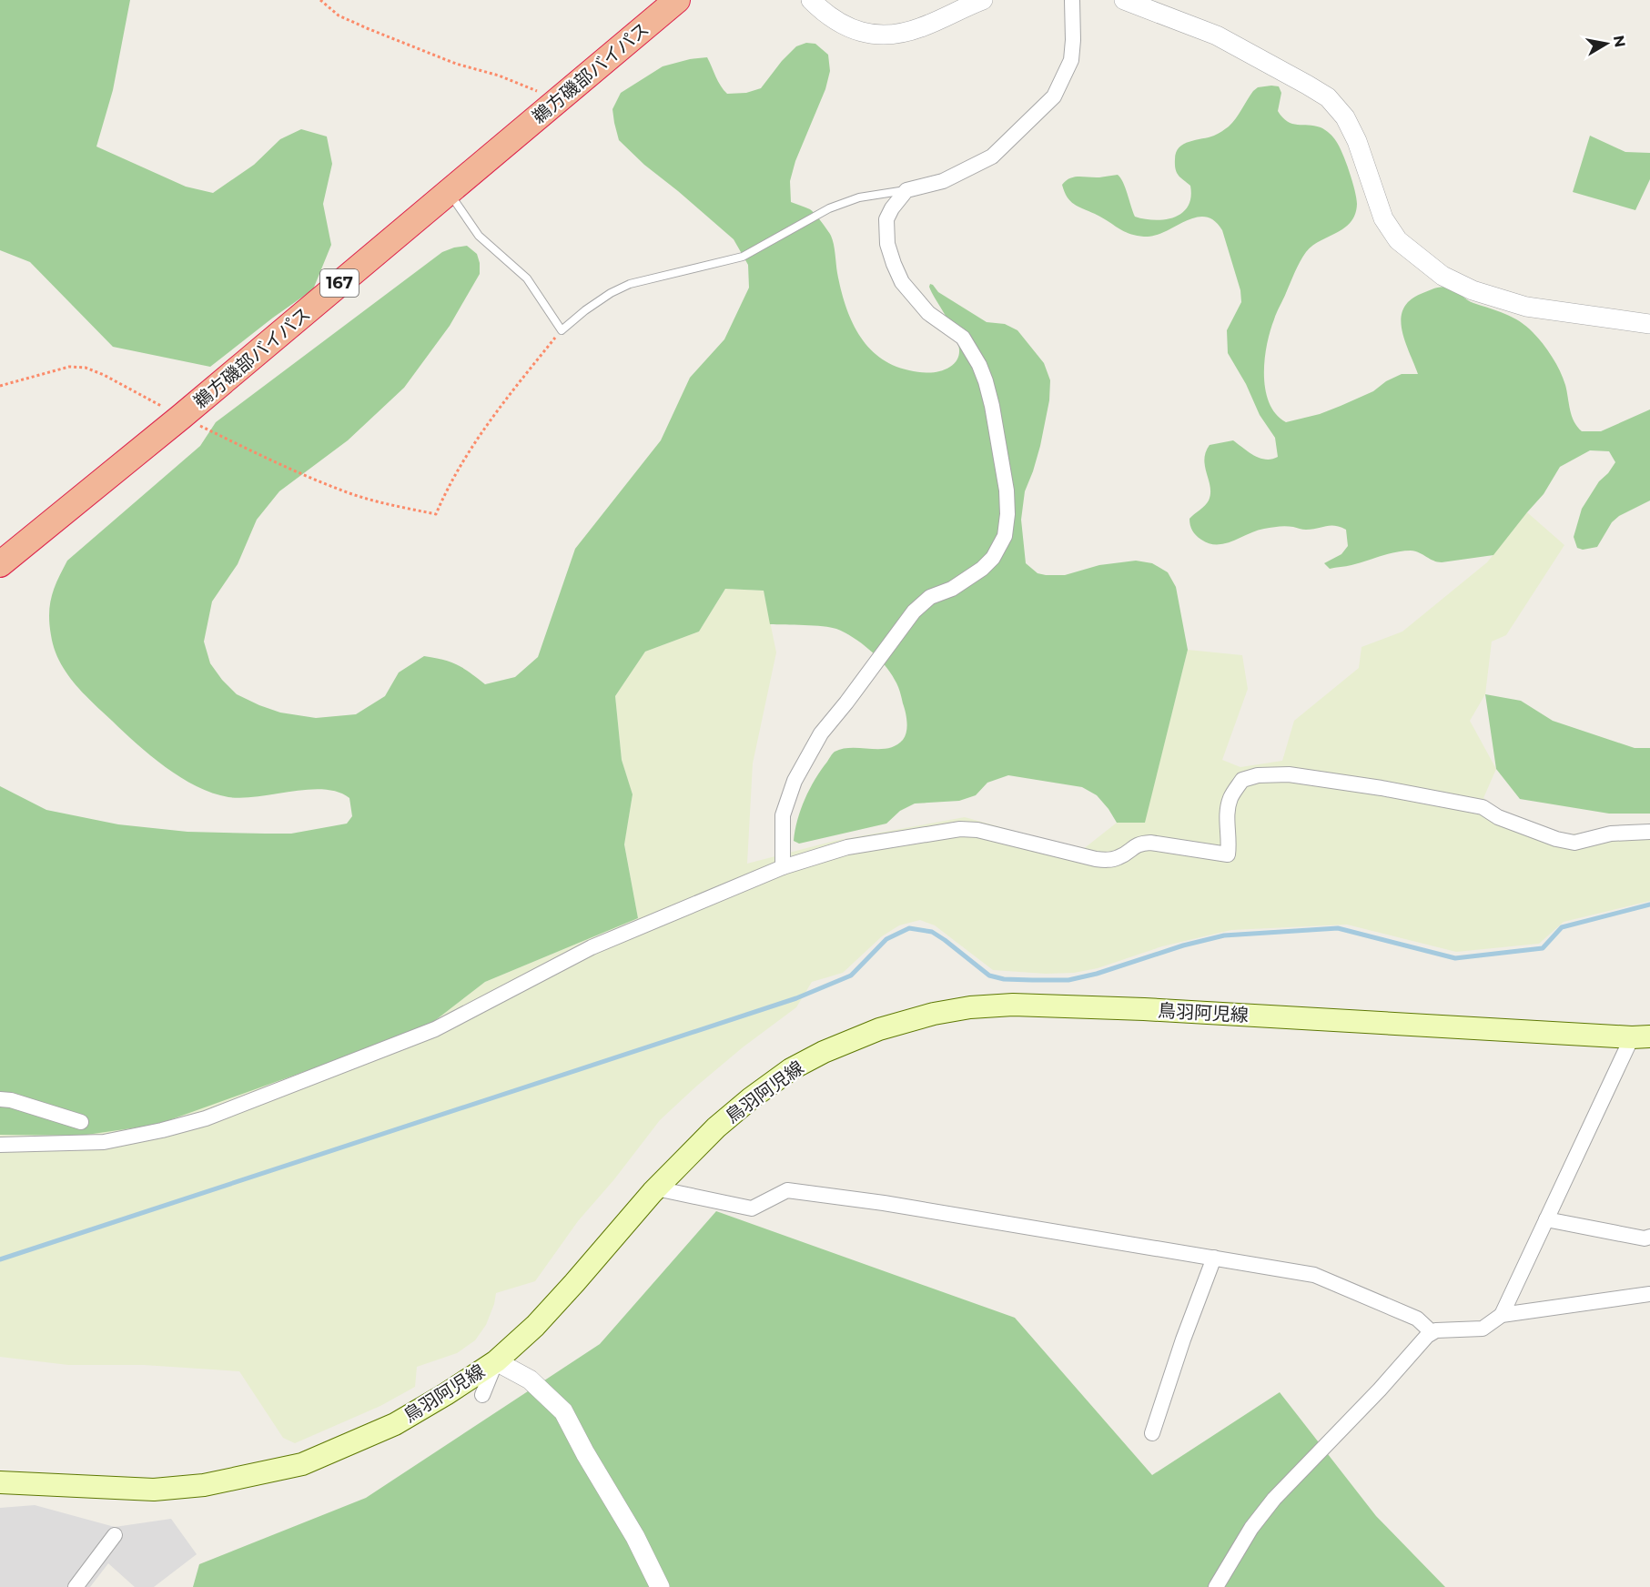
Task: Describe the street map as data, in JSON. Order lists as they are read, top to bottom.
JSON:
{
  "streets": {
    "highway": ["鵜方磯部バイパス", "167"],
    "main road": ["鳥羽阿児線"]
  },
  "north": "right"
}
